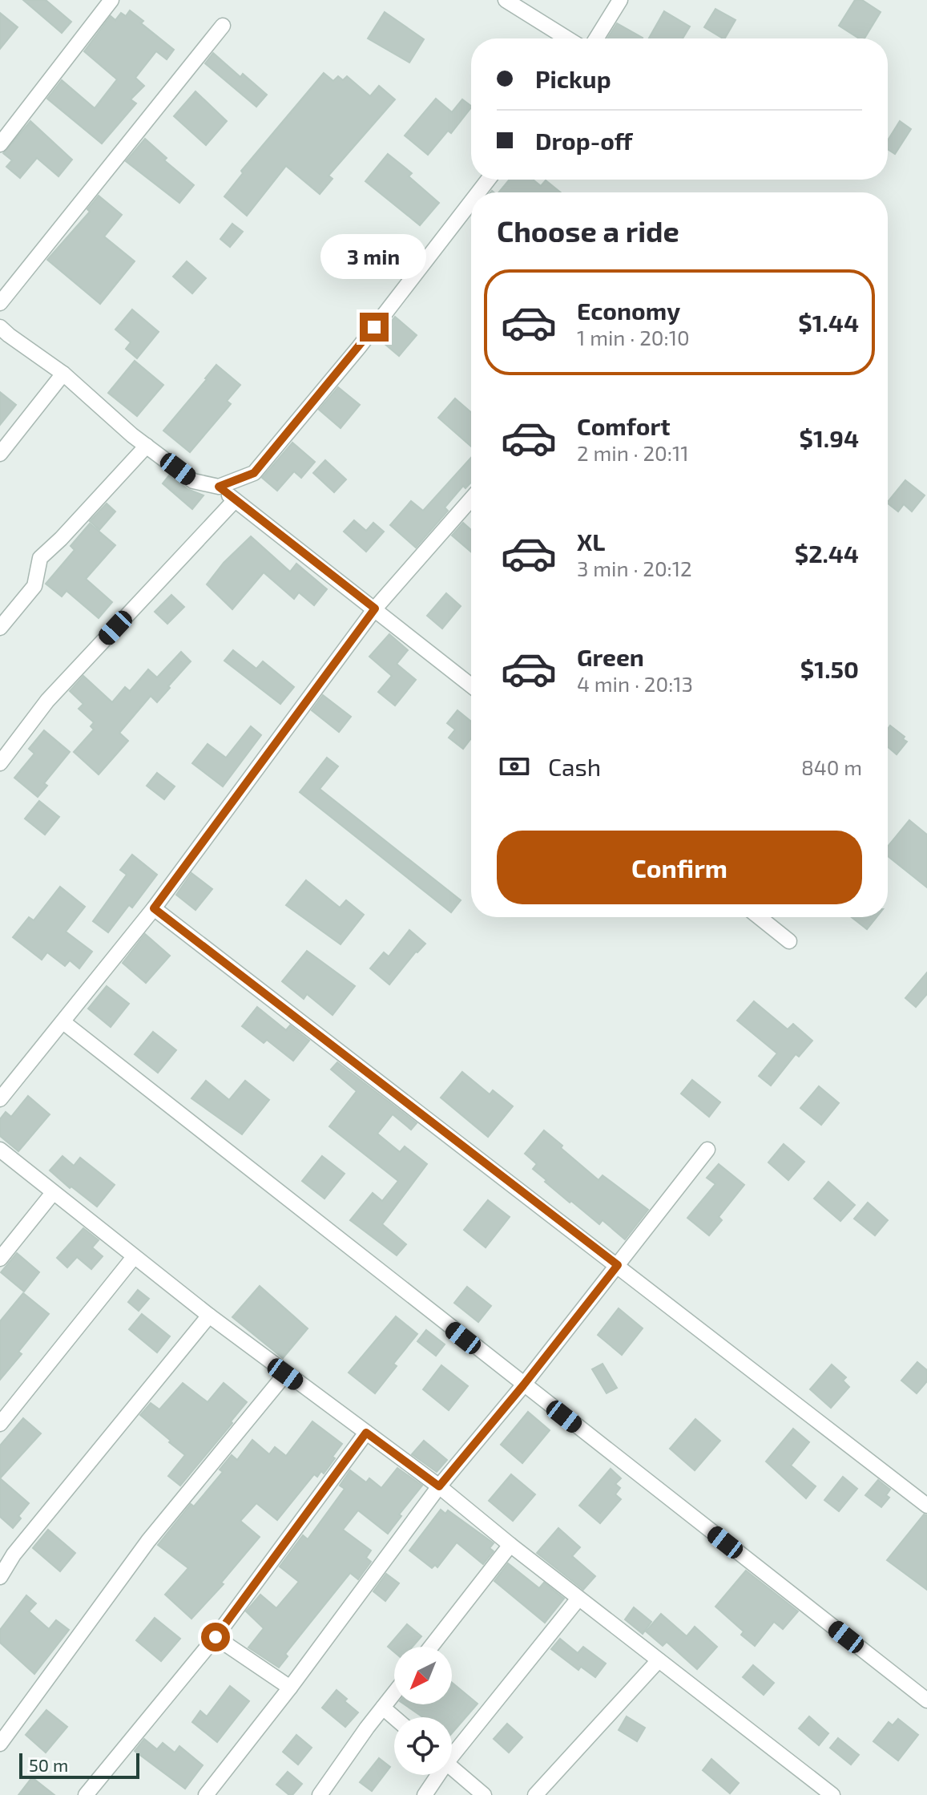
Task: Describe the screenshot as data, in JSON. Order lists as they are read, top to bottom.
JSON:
{
  "scale_bar": "50 m",
  "north": "bottom left",
  "page": {
    "banner": ["Pickup", "Drop-off"],
    "heading": "Choose a ride",
    "bubble": "3 min",
    "list": [
      {
        "name": "Economy",
        "note": "1 min · 20:10",
        "value": "$1.44"
      },
      {
        "name": "Comfort",
        "note": "2 min · 20:11",
        "value": "$1.94"
      },
      {
        "name": "XL",
        "note": "3 min · 20:12",
        "value": "$2.44"
      },
      {
        "name": "Green",
        "note": "4 min · 20:13",
        "value": "$1.50"
      }
    ],
    "pay": ["Cash", "840 m"],
    "buttons": "Confirm",
    "scale": "50 m"
  }
}
